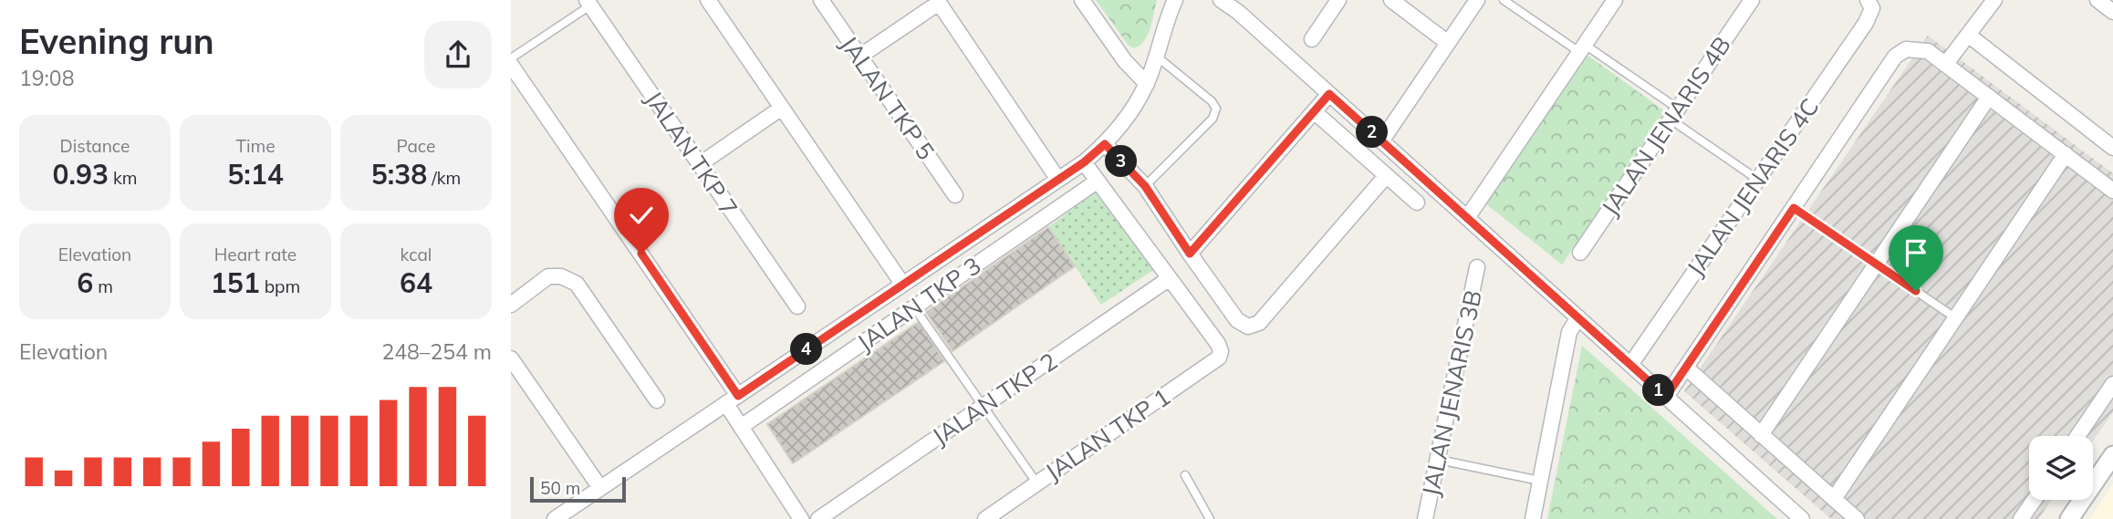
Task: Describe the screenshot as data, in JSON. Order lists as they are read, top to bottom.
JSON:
{
  "streets": {
    "street": [
      "JALAN TKP 5",
      "JALAN JENARIS 4B",
      "JALAN TKP 7",
      "JALAN JENARIS 4C",
      "JALAN TKP 3",
      "JALAN JENARIS 3B",
      "JALAN TKP 2",
      "JALAN TKP 1"
    ]
  },
  "crossings": [
    ["JALAN TKP 2", "JALAN TKP 1"]
  ],
  "scale_bar": "50 m",
  "page": {
    "heading": ["Evening run", "19:08"],
    "stats": [
      ["Distance", "0.93 km"],
      ["Time", "5:14"],
      ["Pace", "5:38 /km"],
      ["Elevation", "6 m"],
      ["Heart rate", "151 bpm"],
      ["kcal", "64"]
    ],
    "pins": [
      "2",
      "3",
      "4",
      "1"
    ],
    "chart": ["Elevation", "248–254 m"],
    "scale": "50 m"
  }
}
